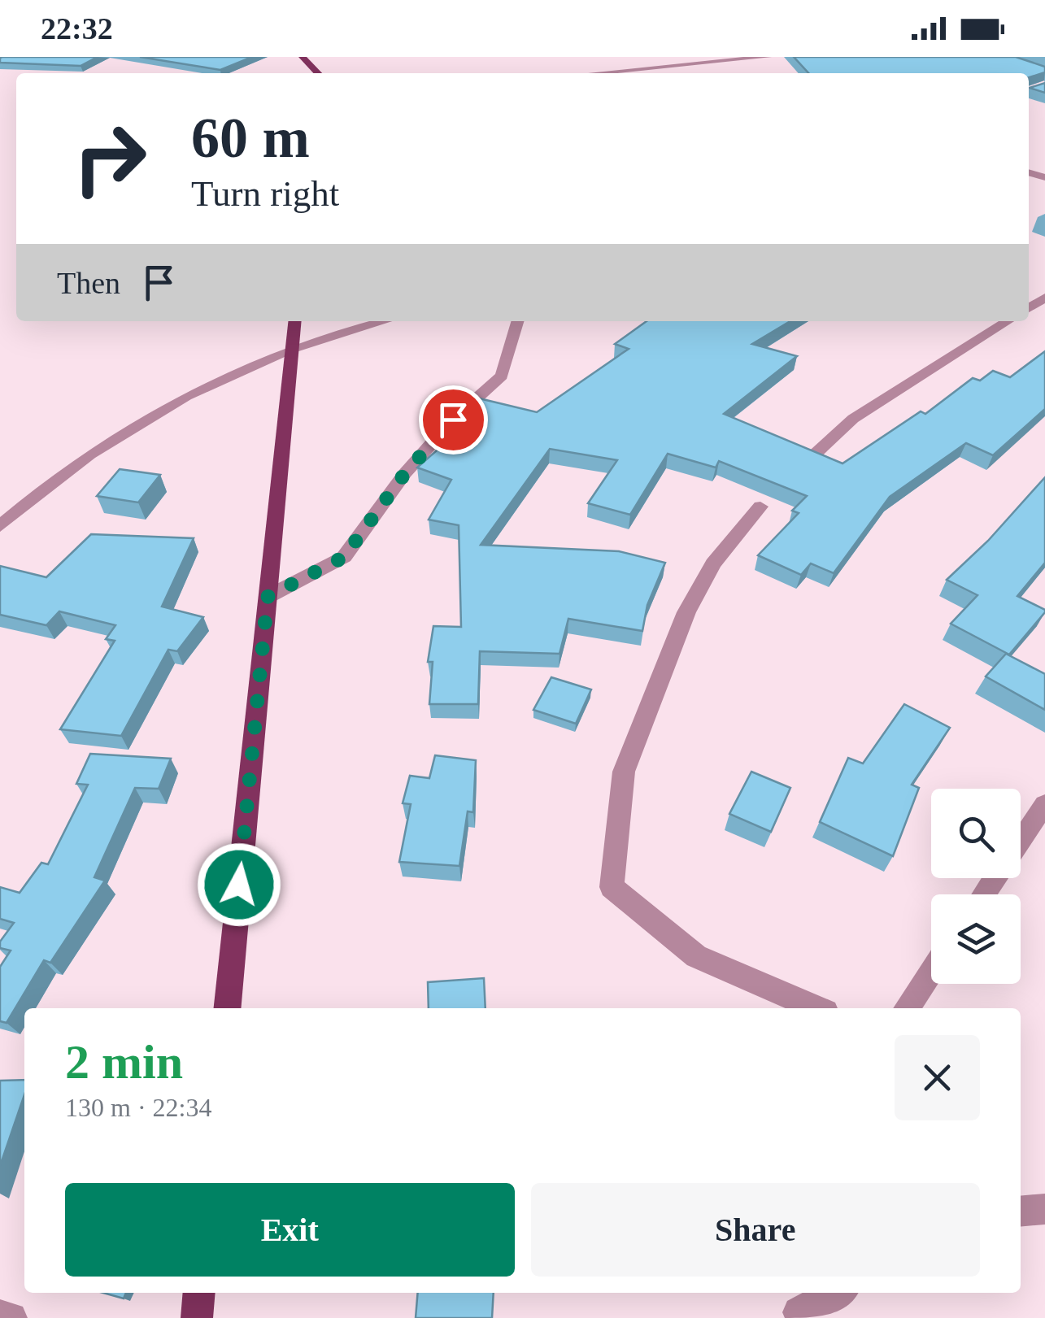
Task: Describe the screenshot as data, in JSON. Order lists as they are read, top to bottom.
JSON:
{
  "page": {
    "status": "22:32",
    "turn": ["60 m", "Turn right"],
    "then": "Then",
    "heading": ["2 min", "130 m · 22:34"],
    "buttons": ["Exit", "Share"]
  }
}
